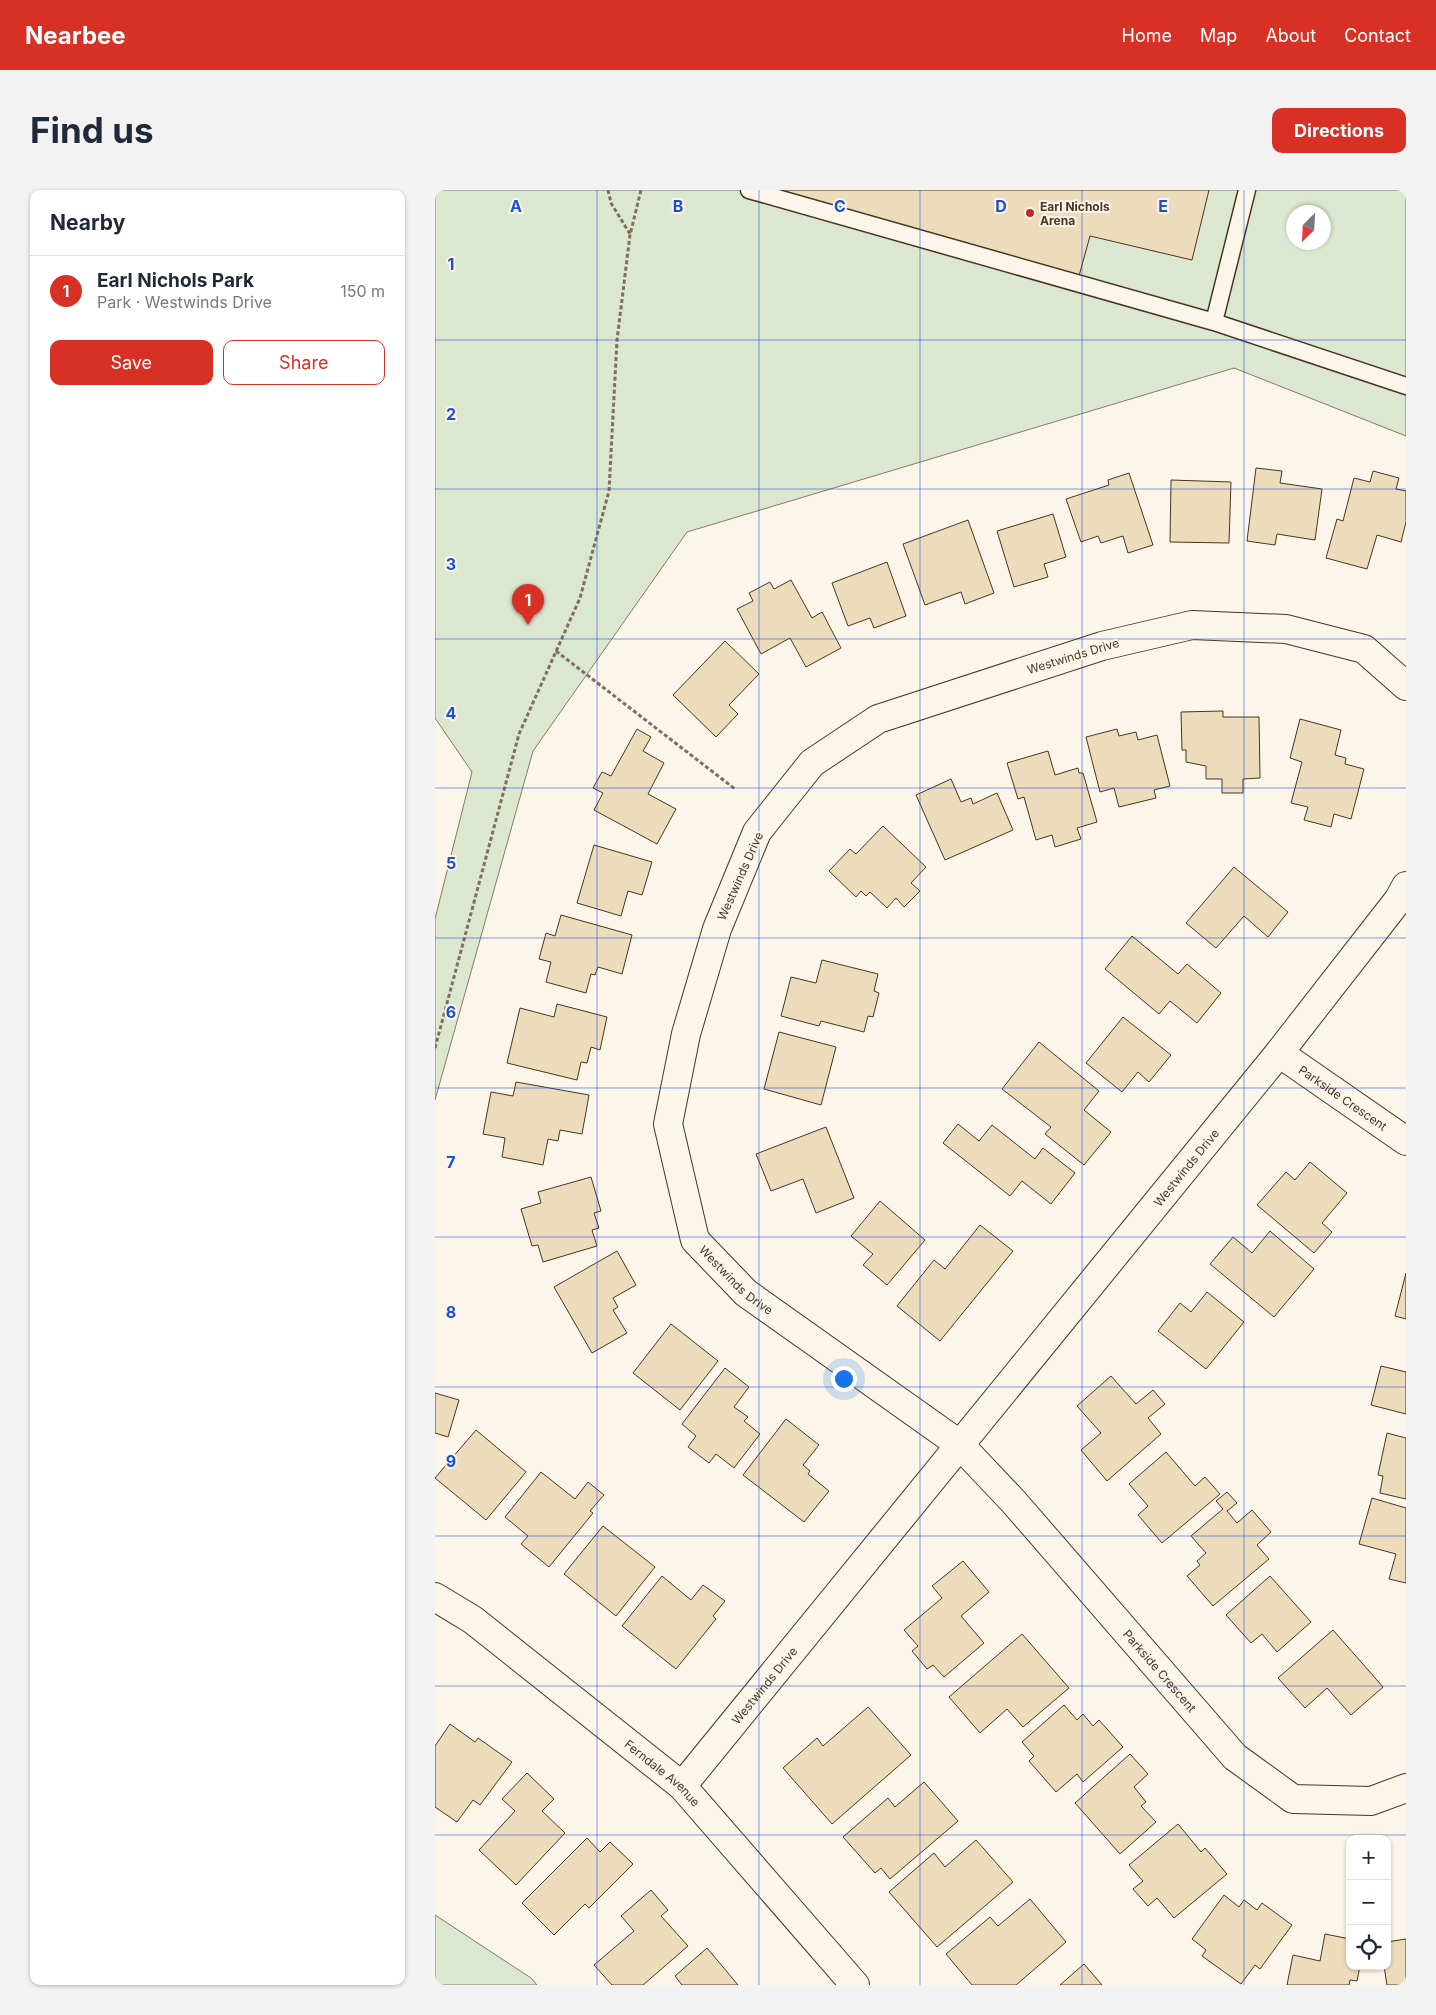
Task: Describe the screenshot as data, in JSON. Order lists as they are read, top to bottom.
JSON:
{
  "streets": {
    "street": ["Westwinds Drive", "Parkside Crescent", "Ferndale Avenue"]
  },
  "crossings": [
    ["Westwinds Drive", "Parkside Crescent"],
    ["Westwinds Drive", "Ferndale Avenue"]
  ],
  "places": ["Earl Nichols Arena"],
  "north": "bottom left",
  "page": {
    "header": "Nearbee",
    "nav": [
      "Home",
      "Map",
      "About",
      "Contact"
    ],
    "buttons": [
      "Directions",
      ["Save", "Share"]
    ],
    "title": "Find us",
    "heading": "Nearby",
    "list": [
      {
        "mark": "1",
        "name": "Earl Nichols Park",
        "note": "Park · Westwinds Drive",
        "value": "150 m"
      }
    ],
    "pins": "1",
    "map_buttons": ["+", "−"]
  },
  "grid": {
    "columns": [
      "A",
      "B",
      "C",
      "D",
      "E"
    ],
    "rows": [
      "1",
      "2",
      "3",
      "4",
      "5",
      "6",
      "7",
      "8",
      "9"
    ]
  }
}
